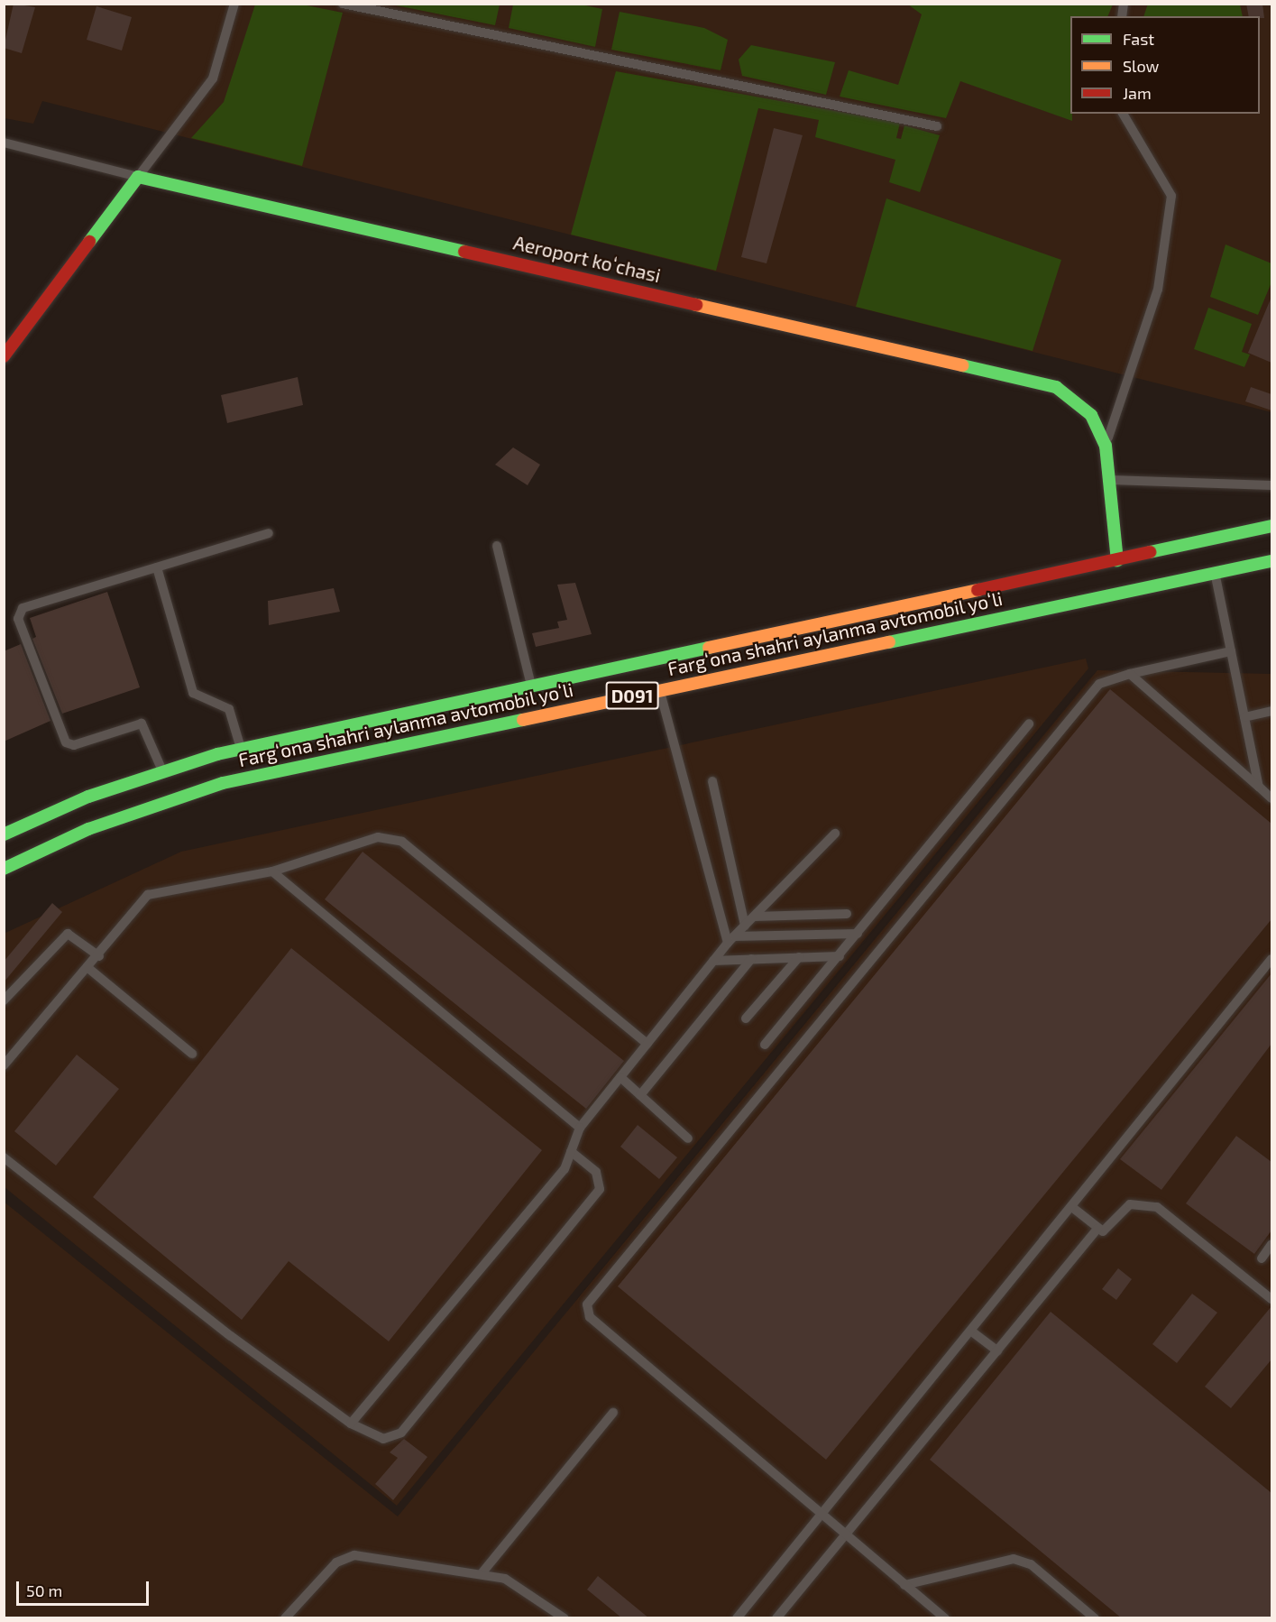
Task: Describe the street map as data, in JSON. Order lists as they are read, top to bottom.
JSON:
{
  "streets": {
    "main road": ["Aeroport koʻchasi", "Fargʻona shahri aylanma avtomobil yoʻli", "D091"]
  },
  "crossings": [
    ["Aeroport koʻchasi", "Fargʻona shahri aylanma avtomobil yoʻli"]
  ],
  "legend": ["Fast", "Slow", "Jam"],
  "scale_bar": "50 m"
}
